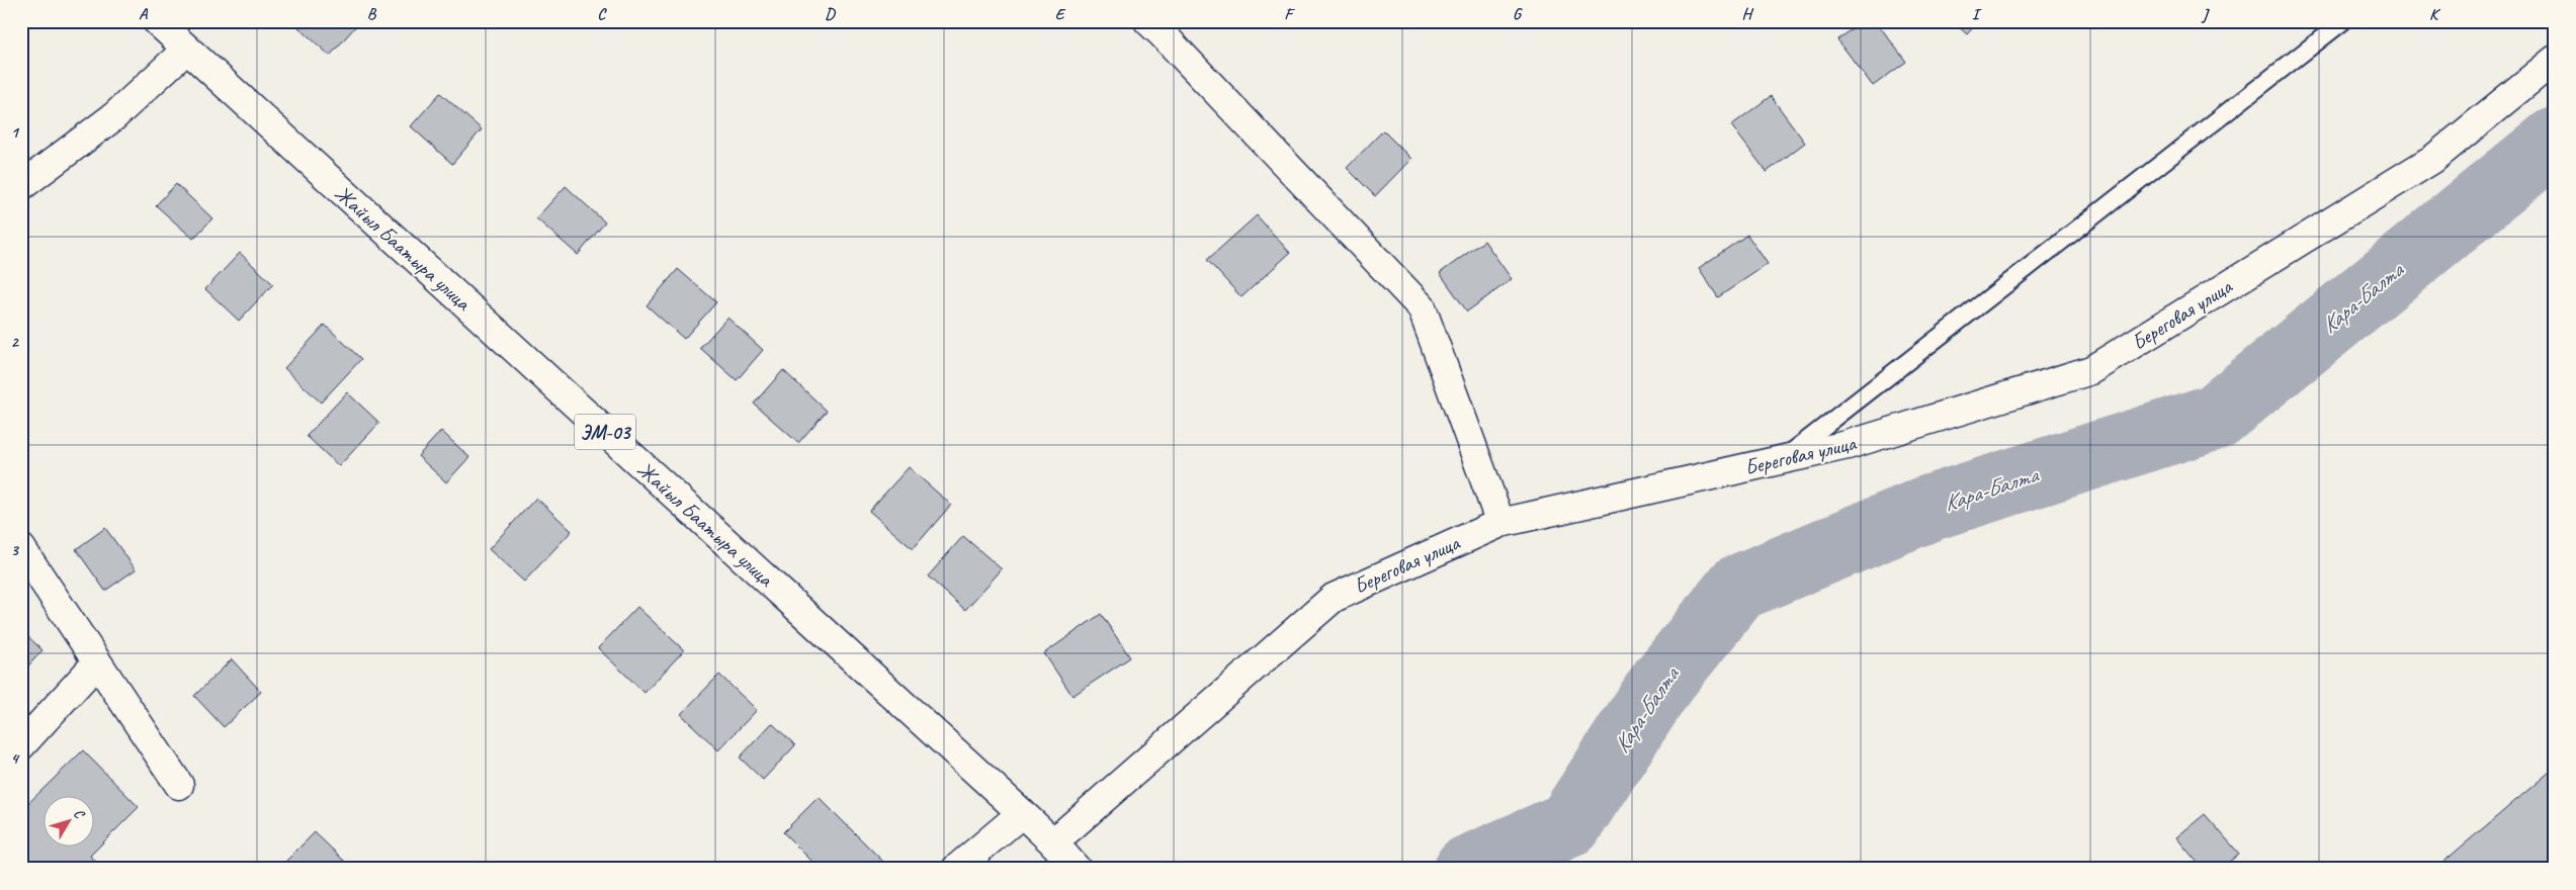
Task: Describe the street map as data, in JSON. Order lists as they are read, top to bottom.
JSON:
{
  "streets": {
    "main road": ["Жайыл Баатыра улица", "Береговая улица", "ЭМ-03"]
  },
  "crossings": [
    ["Жайыл Баатыра улица", "Береговая улица"]
  ],
  "water": ["Кара-Балта"],
  "north": "top right",
  "grid": {
    "columns": [
      "A",
      "B",
      "C",
      "D",
      "E",
      "F",
      "G",
      "H",
      "I",
      "J",
      "K"
    ],
    "rows": [
      "1",
      "2",
      "3",
      "4"
    ]
  }
}
